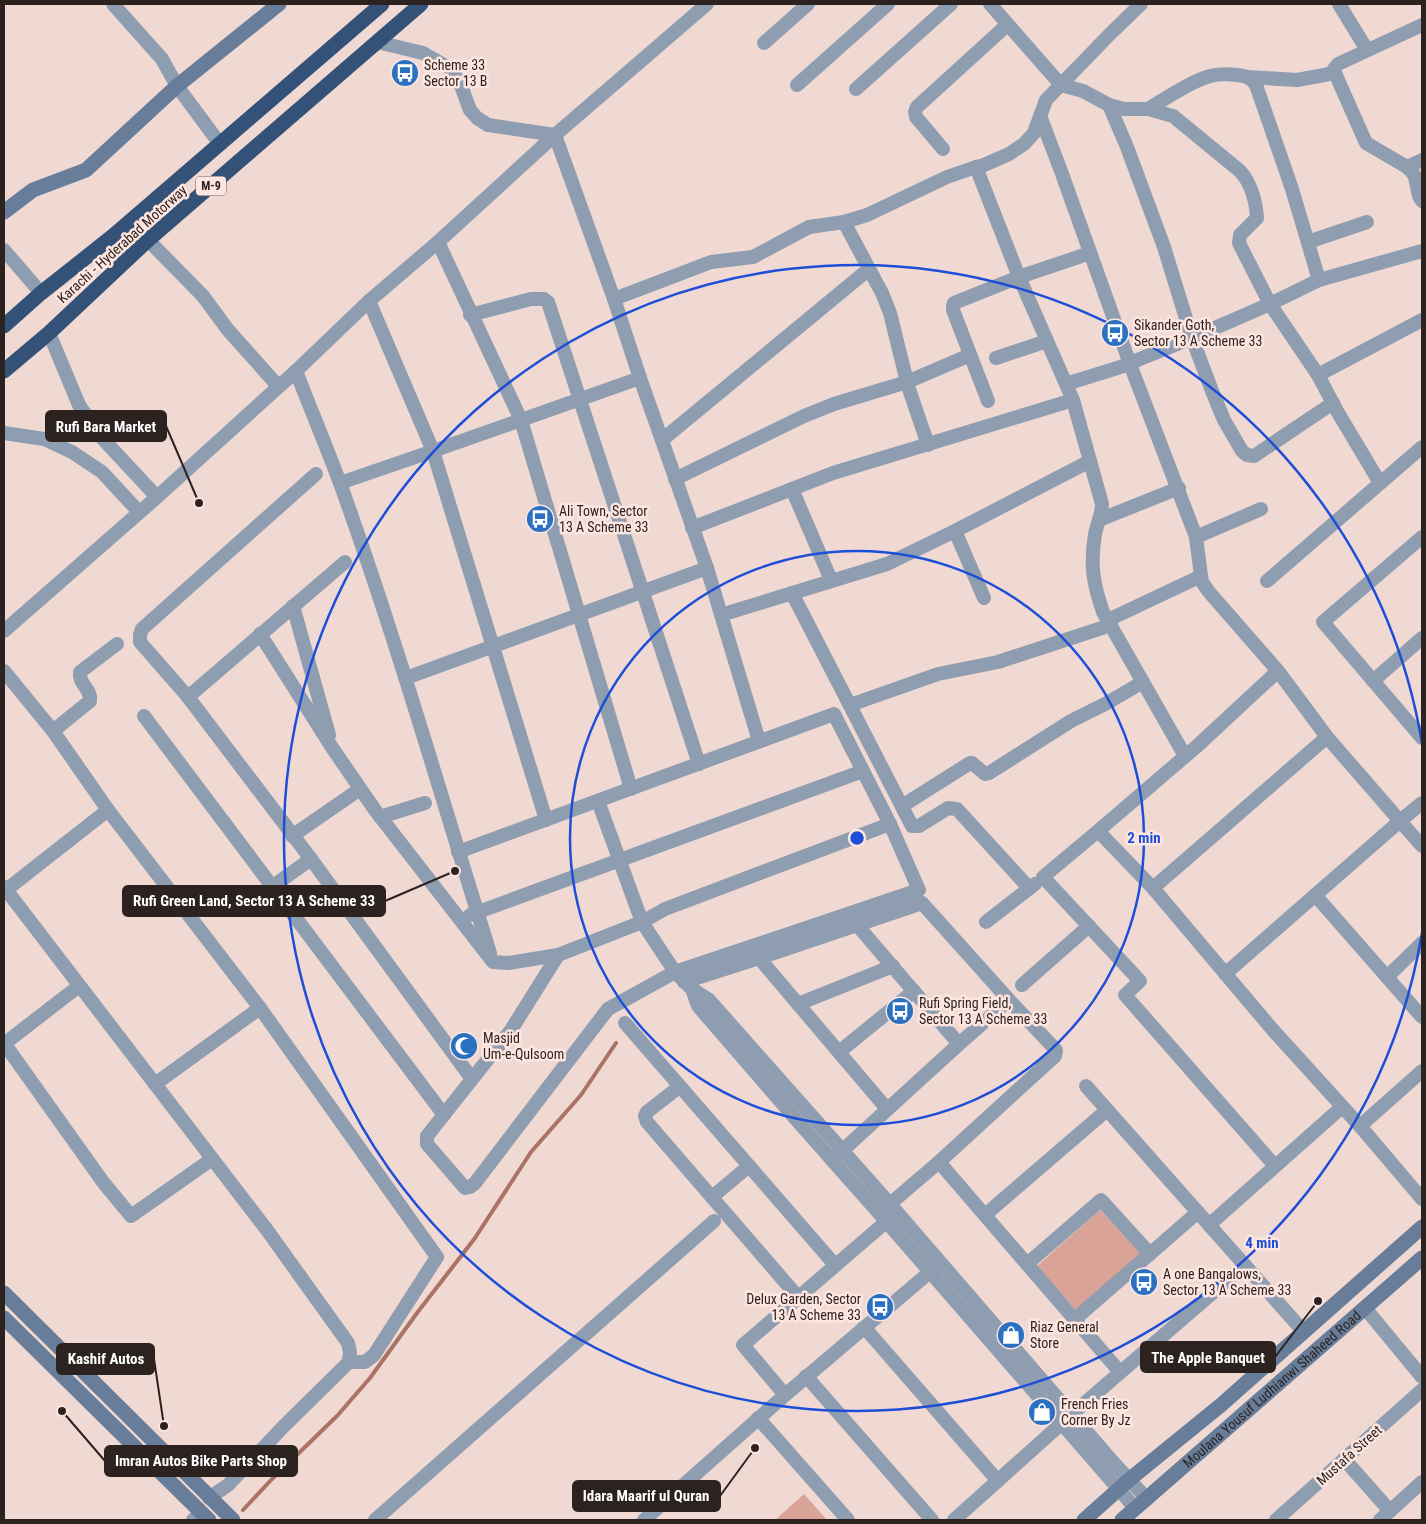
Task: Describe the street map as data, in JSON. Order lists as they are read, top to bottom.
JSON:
{
  "streets": {
    "highway": ["M-9", "Karachi - Hyderabad Motorway"],
    "street": ["Moulana Yousuf Ludhianwi Shaheed Road", "Mustafa Street"]
  },
  "places": {
    "bus stop": [
      "Scheme 33 Sector 13 B",
      "Sikander Goth, Sector 13 A Scheme 33",
      "Ali Town, Sector 13 A Scheme 33",
      "Rufi Spring Field, Sector 13 A Scheme 33",
      "A one Bangalows, Sector 13 A Scheme 33",
      "Delux Garden, Sector 13 A Scheme 33"
    ],
    "other": [
      "Rufi Bara Market",
      "Rufi Green Land, Sector 13 A Scheme 33",
      "The Apple Banquet",
      "Imran Autos Bike Parts Shop",
      "Kashif Autos",
      "Idara Maarif ul Quran"
    ],
    "mosque": ["Masjid Um-e-Qulsoom"],
    "shop": ["Riaz General Store", "French Fries Corner By Jz"]
  },
  "rings": ["2 min", "4 min"]
}
